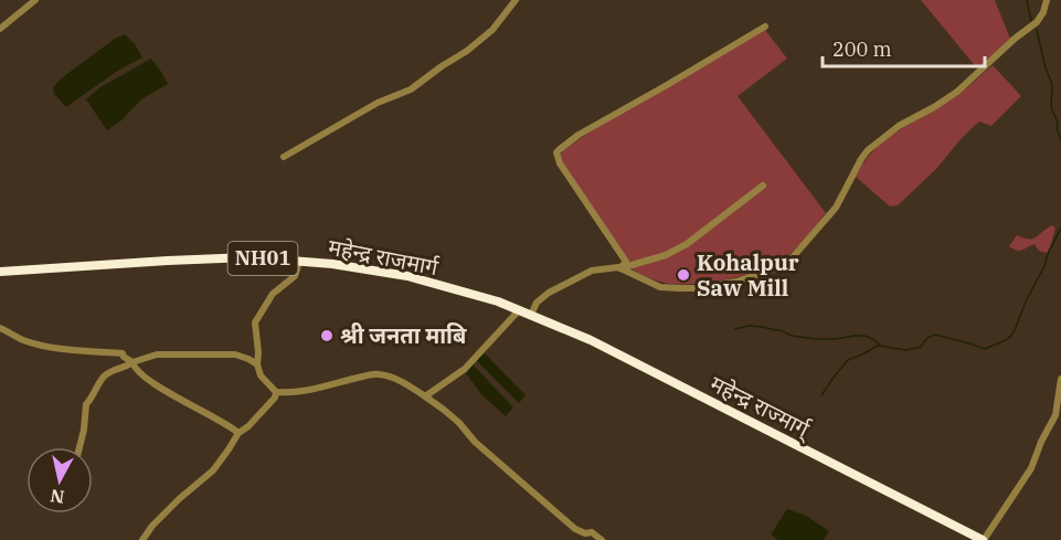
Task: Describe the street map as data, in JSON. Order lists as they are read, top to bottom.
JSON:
{
  "streets": {
    "highway": ["महेन्द्र राजमार्ग", "NH01", "महेन्द्र राज्मार्ग्"]
  },
  "crossings": [
    ["महेन्द्र राजमार्ग", "महेन्द्र राज्मार्ग्"]
  ],
  "places": ["Kohalpur Saw Mill", "श्री जनता माबि"],
  "scale_bar": "200 m",
  "north": "bottom"
}
